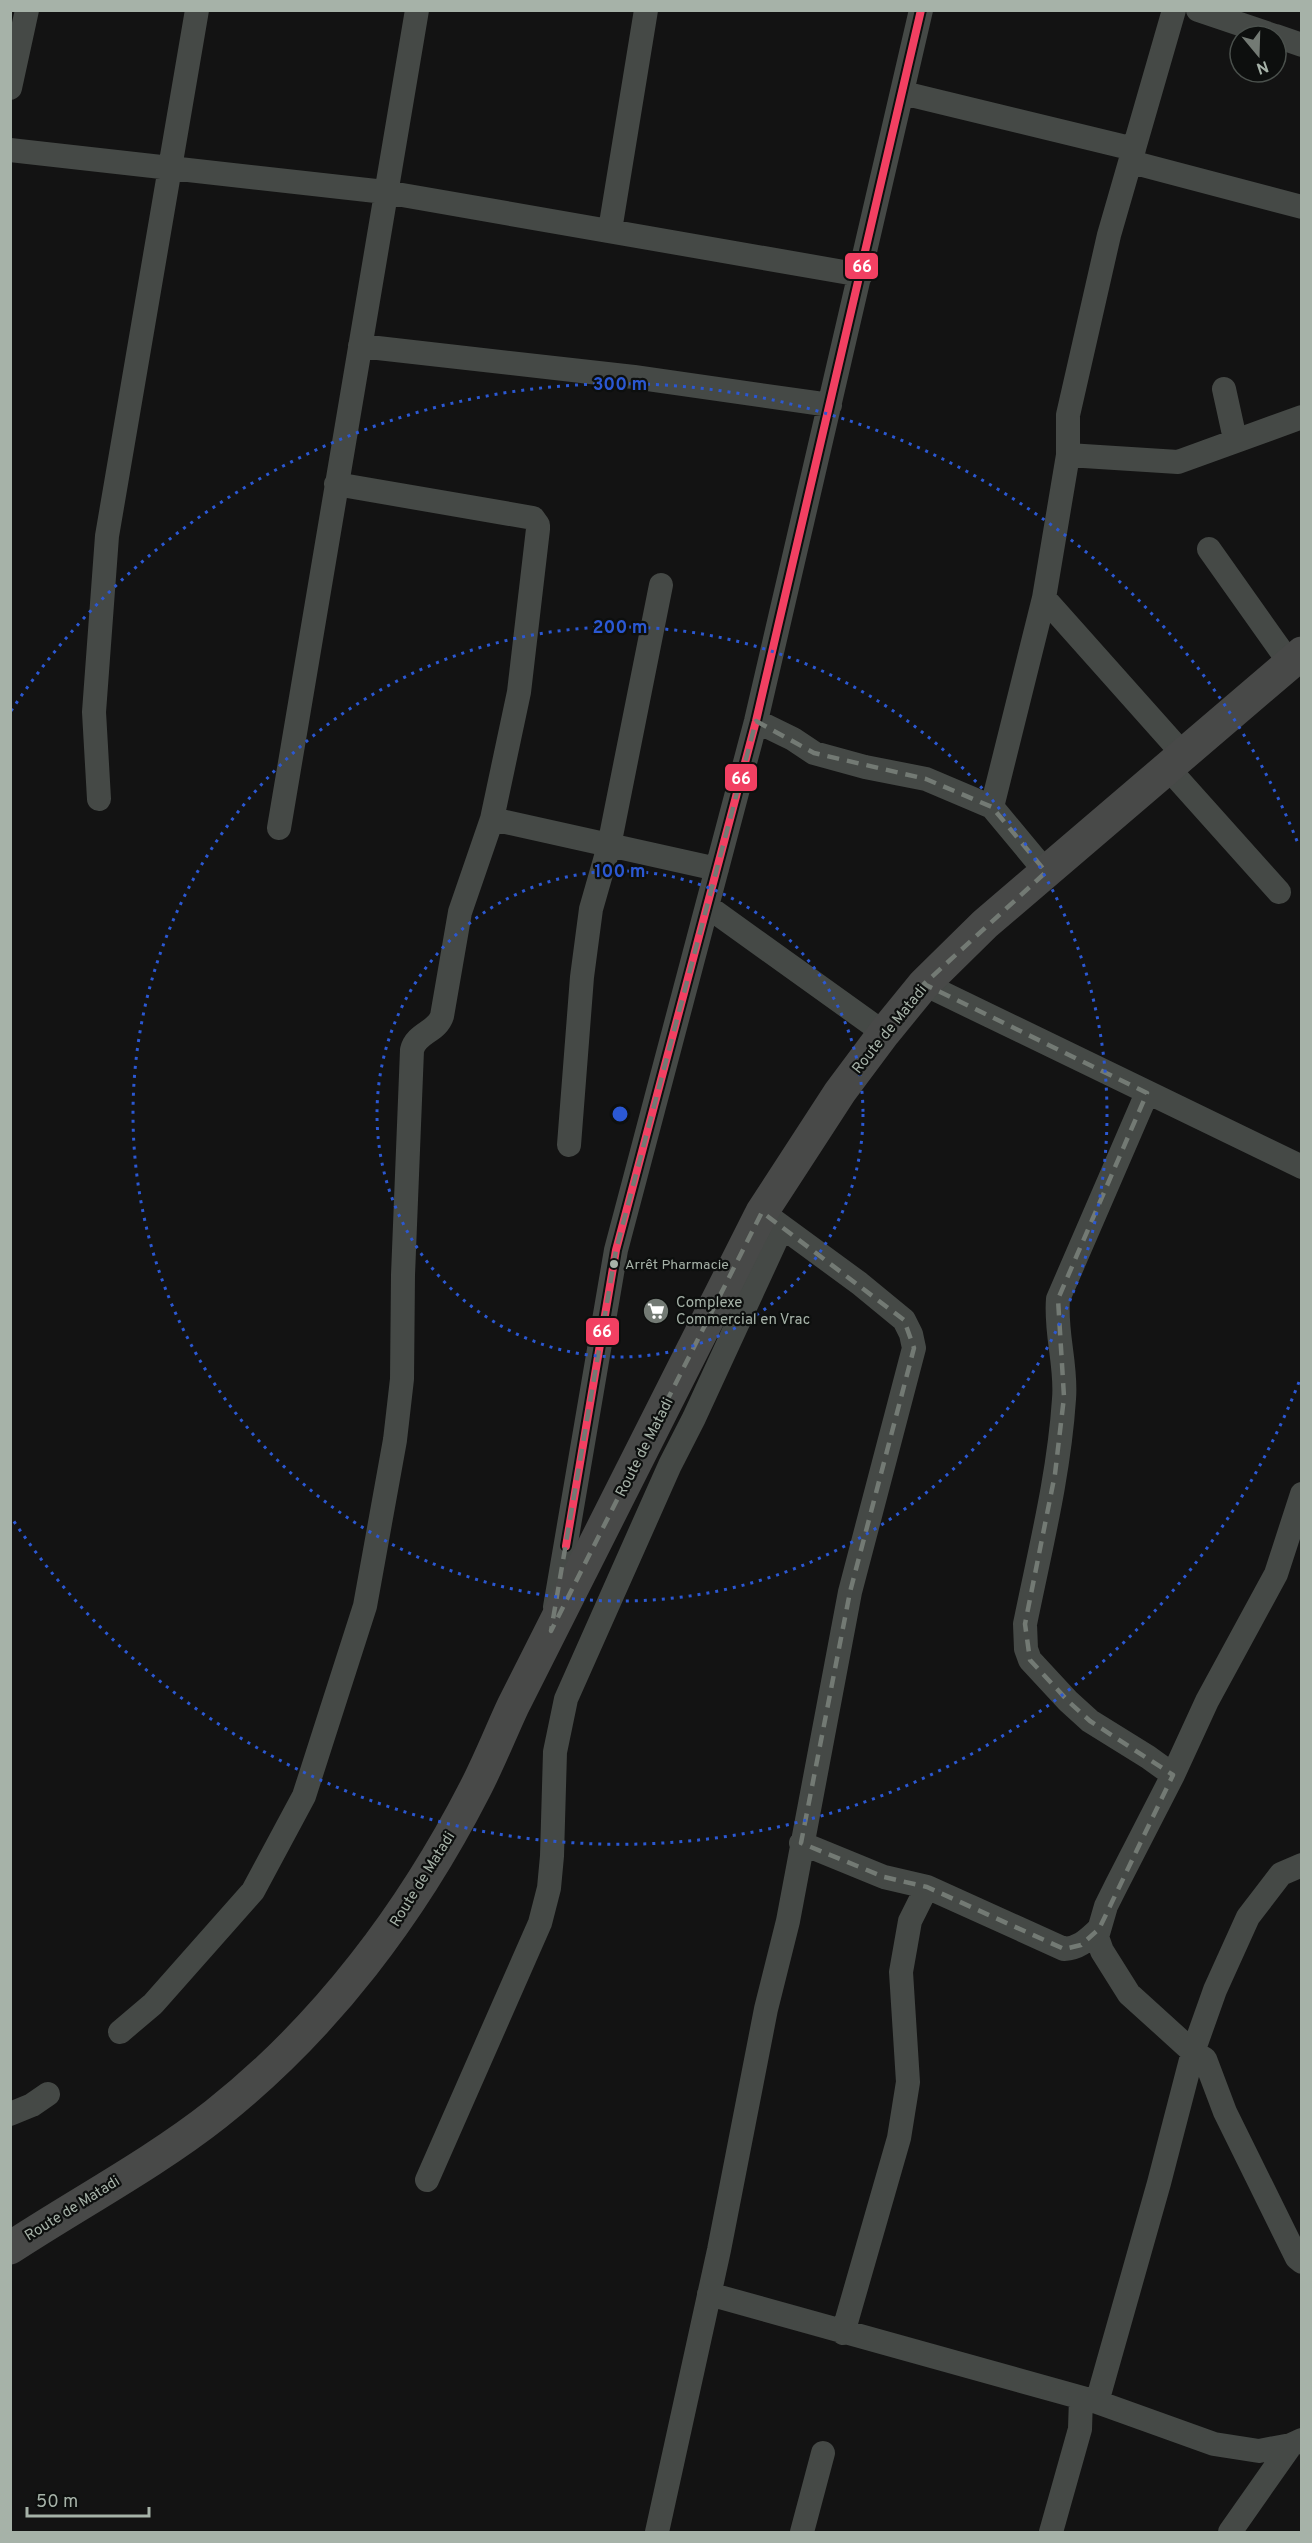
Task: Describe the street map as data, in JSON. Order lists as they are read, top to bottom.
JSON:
{
  "streets": {
    "highway": ["Route de Matadi"]
  },
  "places": {
    "other": ["Arrêt Pharmacie"],
    "supermarket": ["Complexe Commercial en Vrac"]
  },
  "lines": ["transit line 66"],
  "scale_bar": "50 m",
  "north": "bottom",
  "rings": ["300 m", "200 m", "100 m"]
}
